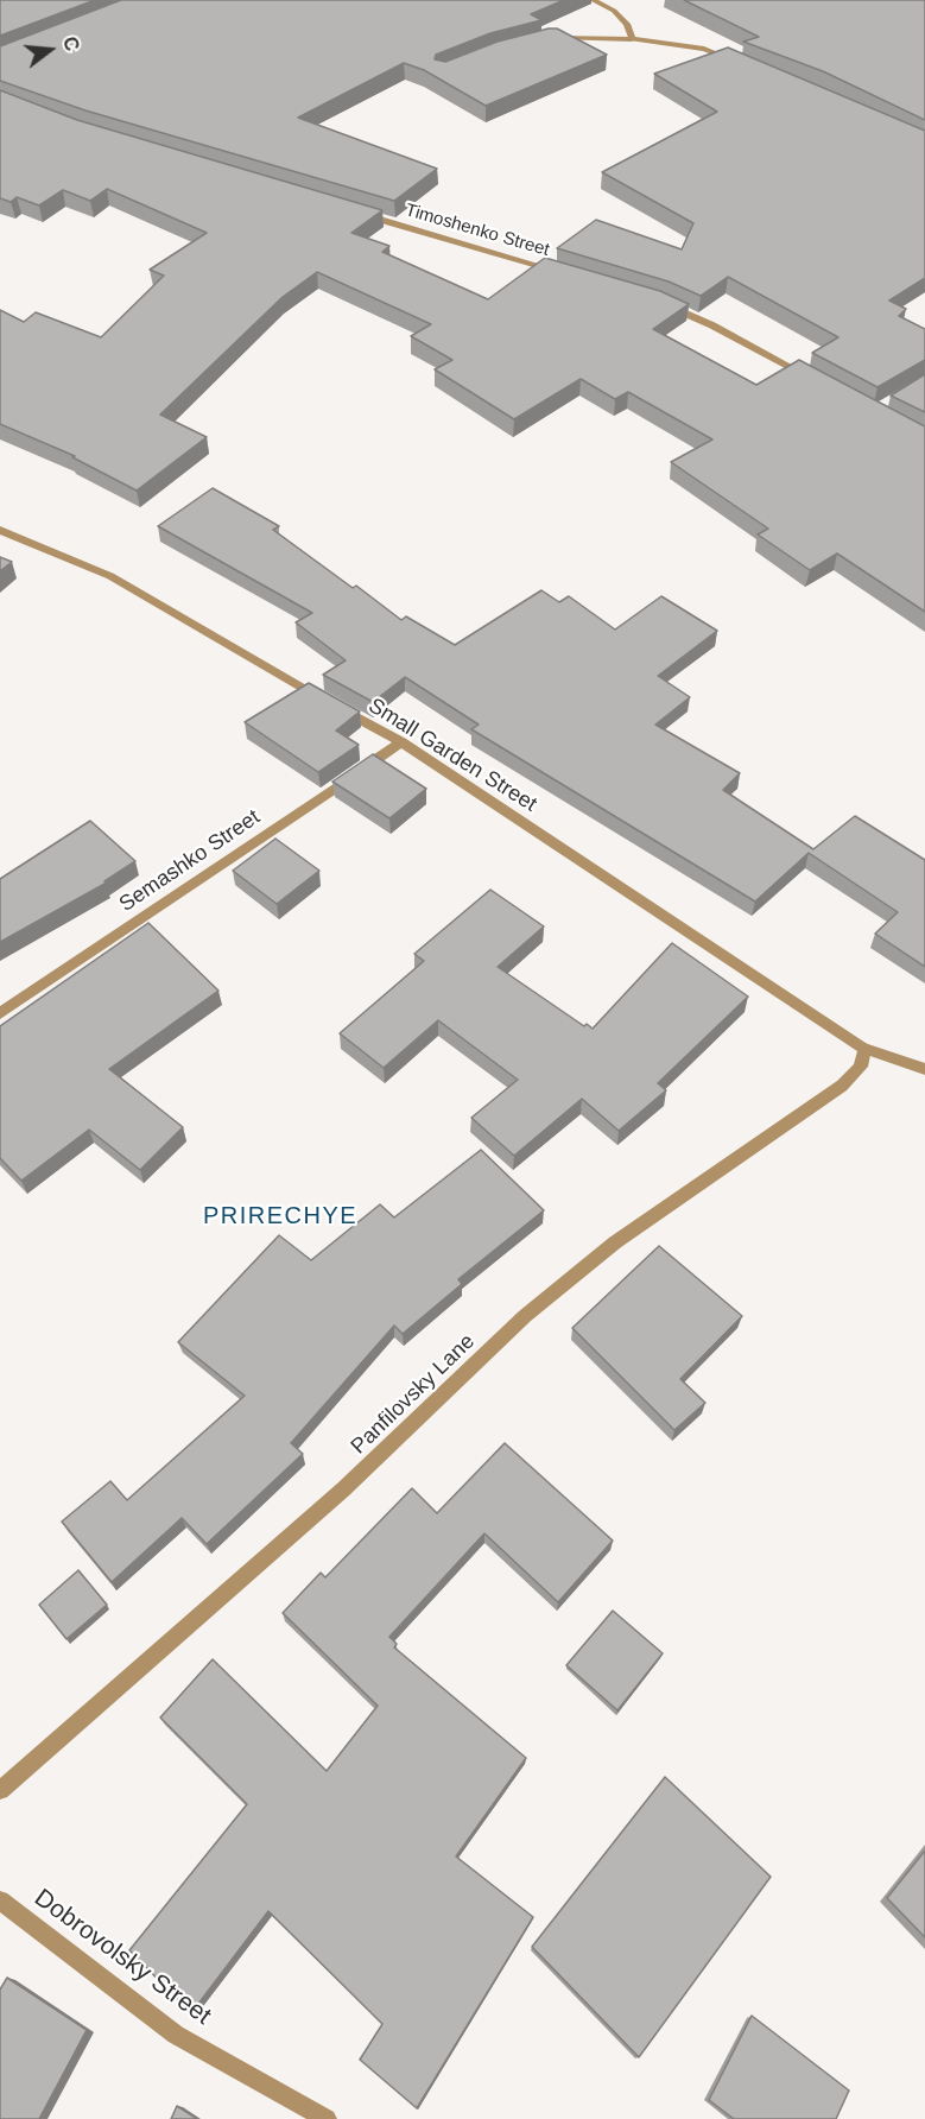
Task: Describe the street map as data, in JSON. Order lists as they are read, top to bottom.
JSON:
{
  "streets": {
    "street": [
      "Timoshenko Street",
      "Small Garden Street",
      "Semashko Street",
      "Panfilovsky Lane",
      "Dobrovolsky Street"
    ]
  },
  "crossings": [
    ["Small Garden Street", "Semashko Street"],
    ["Small Garden Street", "Panfilovsky Lane"]
  ],
  "districts": ["PRIRECHYE"],
  "north": "right"
}
